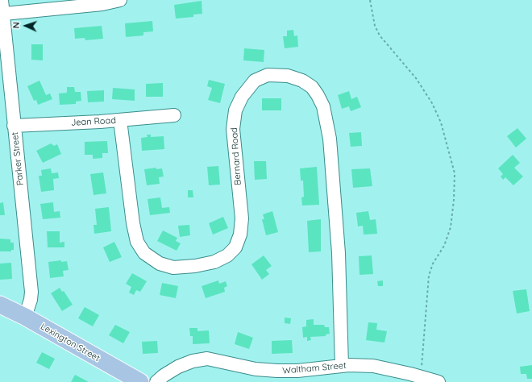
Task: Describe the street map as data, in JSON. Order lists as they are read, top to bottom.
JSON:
{
  "streets": {
    "main road": ["Lexington Street"],
    "street": [
      "Jean Road",
      "Bernard Road",
      "Parker Street",
      "Waltham Street"
    ]
  },
  "crossings": [
    ["Jean Road", "Bernard Road"],
    ["Jean Road", "Parker Street"],
    ["Bernard Road", "Waltham Street"],
    ["Parker Street", "Lexington Street"]
  ],
  "north": "left"
}
